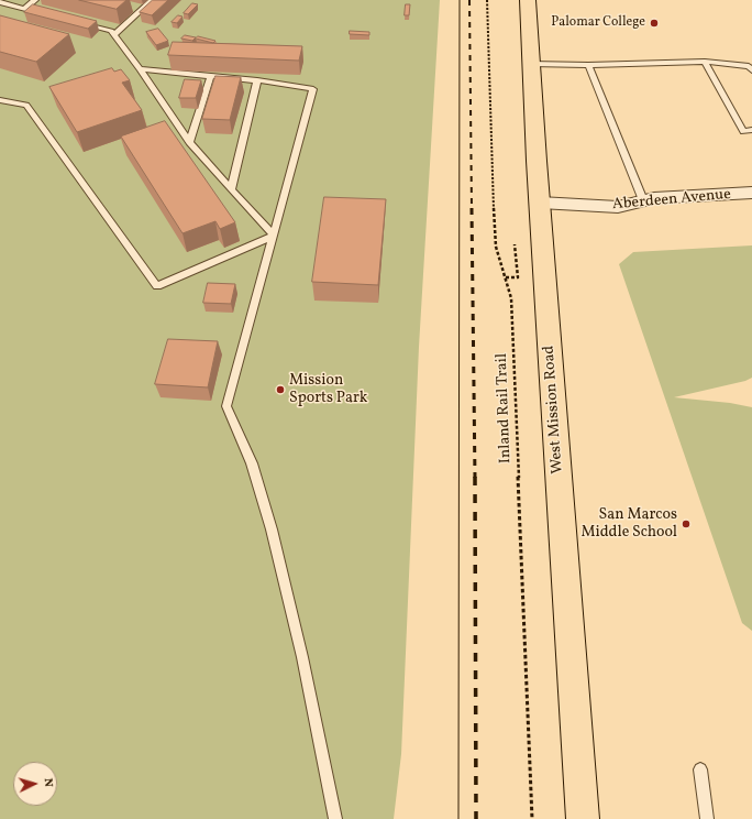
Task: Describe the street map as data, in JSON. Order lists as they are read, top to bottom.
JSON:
{
  "streets": {
    "main road": ["West Mission Road"],
    "street": ["Aberdeen Avenue"],
    "path": ["Inland Rail Trail"]
  },
  "crossings": [
    ["Aberdeen Avenue", "West Mission Road"]
  ],
  "places": ["Palomar College", "Mission Sports Park", "San Marcos Middle School"],
  "north": "right"
}
